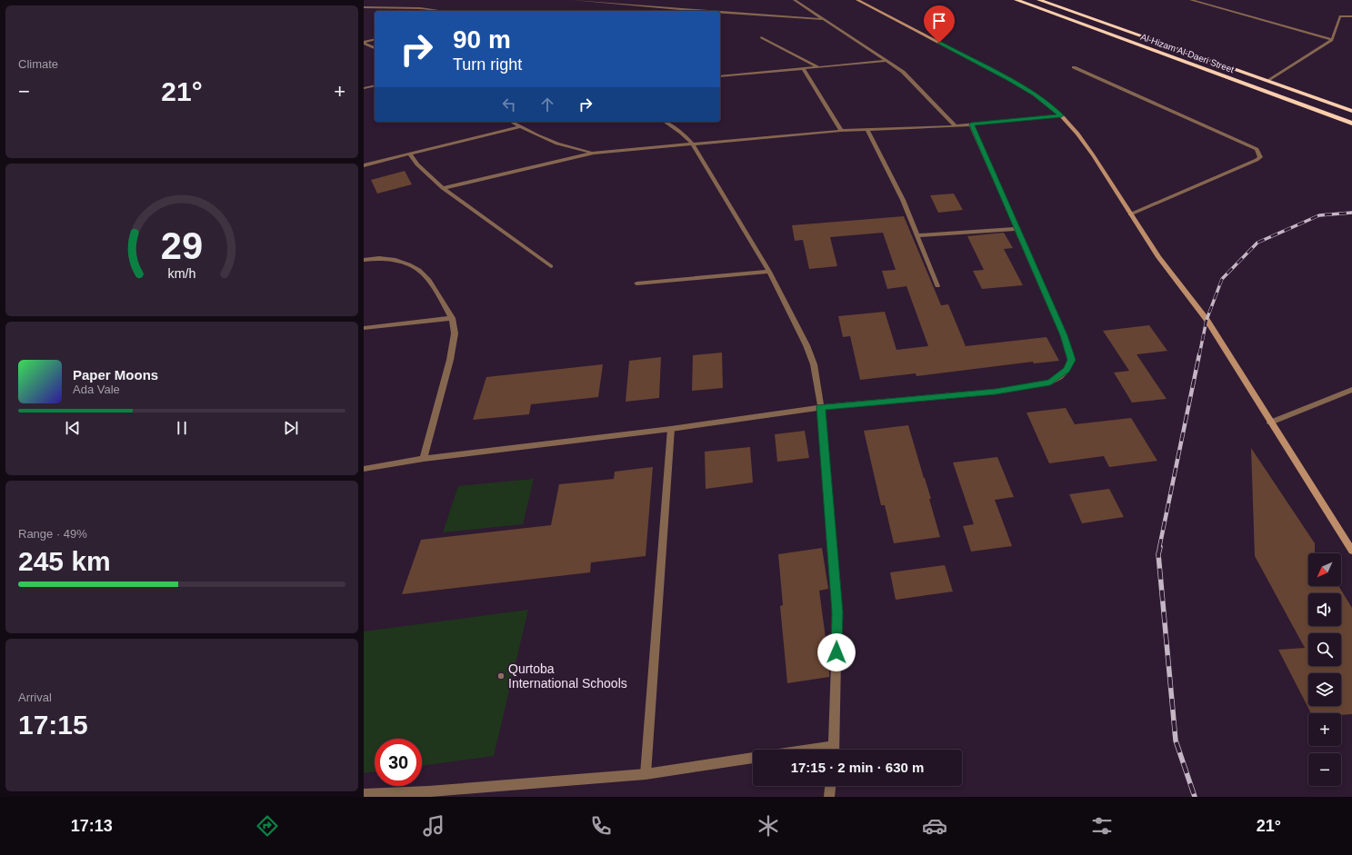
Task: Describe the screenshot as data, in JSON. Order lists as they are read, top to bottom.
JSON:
{
  "streets": {
    "highway": ["Al-Hizam Al-Daeri Street"]
  },
  "places": ["Qurtoba International Schools"],
  "north": "bottom left",
  "page": {
    "tile": [
      "Climate",
      ["Range · 49%", "245 km"],
      ["Arrival", "17:15"]
    ],
    "turn": ["90 m", "Turn right"],
    "heat": ["−", "21°", "+"],
    "song": ["Paper Moons", "Ada Vale"],
    "map_buttons": ["+", "−"],
    "limit": "30",
    "trip": "17:15 · 2 min · 630 m",
    "tabs": ["17:13", "21°"],
    "gauge": ["29", "km/h"]
  }
}
